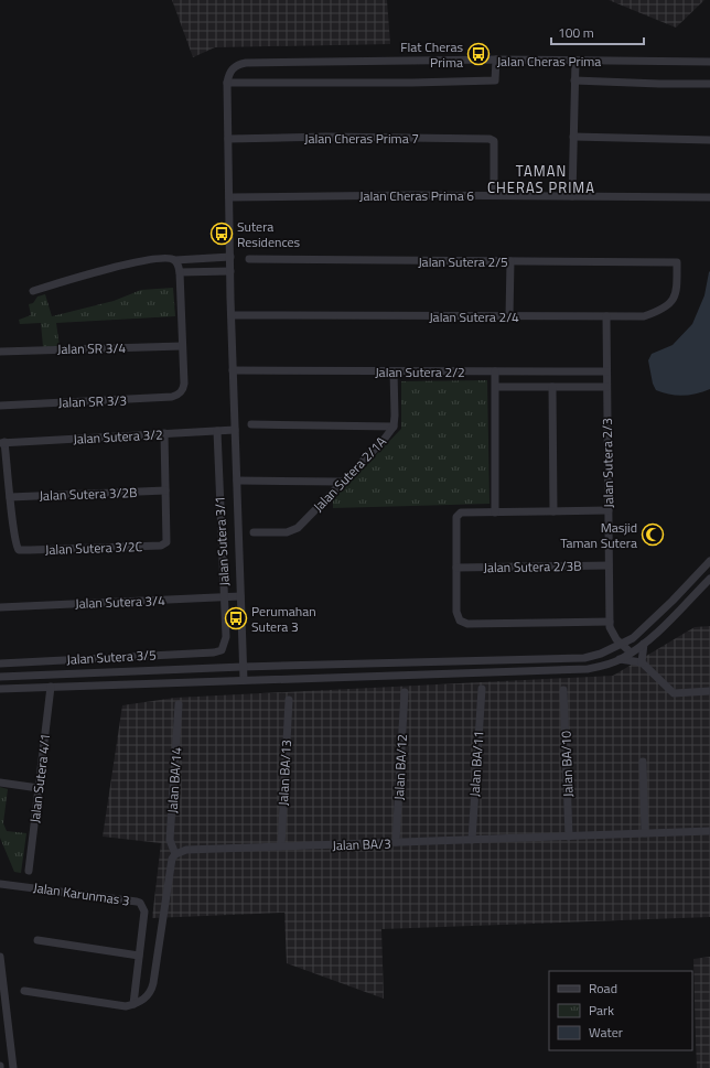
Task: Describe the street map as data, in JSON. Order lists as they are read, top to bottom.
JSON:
{
  "streets": {
    "street": [
      "Jalan Cheras Prima",
      "Jalan Cheras Prima 7",
      "Jalan Cheras Prima 6",
      "Jalan Sutera 2/5",
      "Jalan Sutera 2/4",
      "Jalan SR 3/4",
      "Jalan Sutera 2/2",
      "Jalan SR 3/3",
      "Jalan Sutera 3/2",
      "Jalan Sutera 2/3",
      "Jalan Sutera 2/1A",
      "Jalan Sutera 3/2B",
      "Jalan Sutera 3/1",
      "Jalan Sutera 3/2C",
      "Jalan Sutera 2/3B",
      "Jalan Sutera 3/4",
      "Jalan Sutera 3/5",
      "Jalan BA/11",
      "Jalan BA/10",
      "Jalan BA/12",
      "Jalan BA/13",
      "Jalan Sutera 4/1",
      "Jalan BA/14",
      "Jalan BA/3",
      "Jalan Karunmas 3"
    ]
  },
  "crossings": [
    ["Jalan Cheras Prima 7", "Jalan Cheras Prima 6"],
    ["Jalan Sutera 2/5", "Jalan Sutera 2/4"],
    ["Jalan Sutera 2/4", "Jalan Sutera 2/3"],
    ["Jalan SR 3/4", "Jalan SR 3/3"],
    ["Jalan Sutera 2/2", "Jalan Sutera 2/3"],
    ["Jalan Sutera 2/2", "Jalan Sutera 2/1A"],
    ["Jalan Sutera 3/2", "Jalan Sutera 3/1"],
    ["Jalan Sutera 2/3", "Jalan Sutera 2/3B"],
    ["Jalan Sutera 3/2B", "Jalan Sutera 3/2C"],
    ["Jalan Sutera 3/1", "Jalan Sutera 3/4"],
    ["Jalan Sutera 3/1", "Jalan Sutera 3/5"],
    ["Jalan BA/11", "Jalan BA/3"],
    ["Jalan BA/10", "Jalan BA/3"],
    ["Jalan BA/12", "Jalan BA/3"],
    ["Jalan BA/13", "Jalan BA/3"],
    ["Jalan BA/14", "Jalan BA/3"]
  ],
  "districts": ["TAMAN CHERAS PRIMA"],
  "places": {
    "bus stop": ["Flat Cheras Prima", "Sutera Residences", "Perumahan Sutera 3"],
    "mosque": ["Masjid Taman Sutera"]
  },
  "legend": ["Road", "Park", "Water"],
  "scale_bar": "100 m"
}
